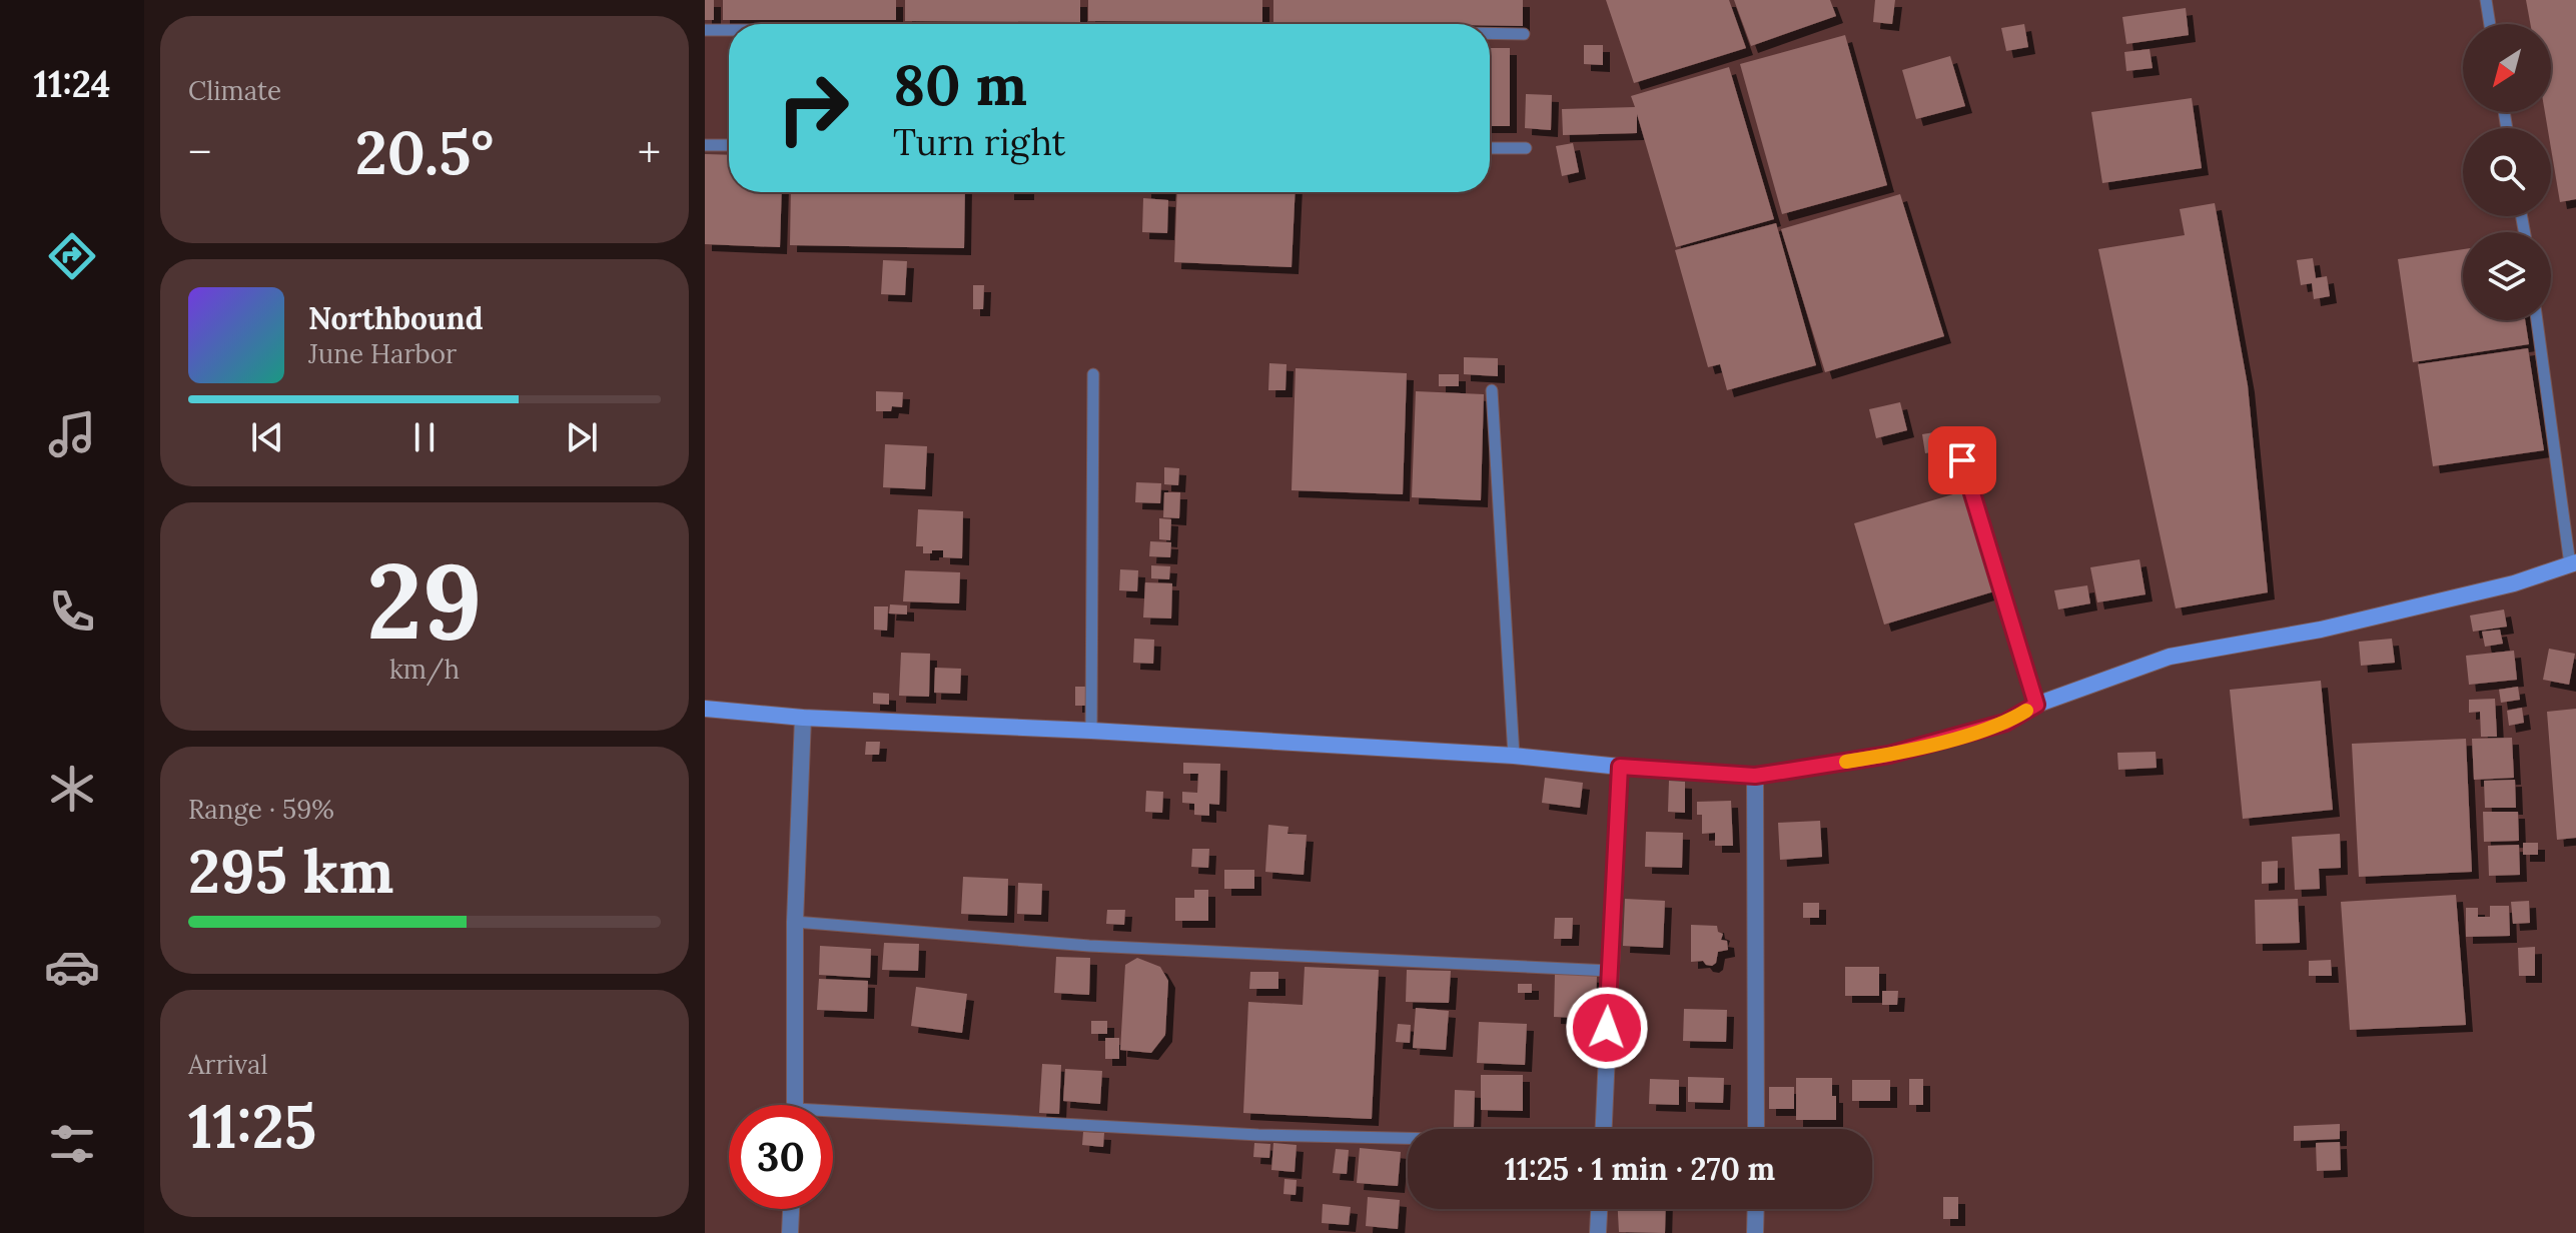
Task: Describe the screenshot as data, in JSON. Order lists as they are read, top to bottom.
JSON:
{
  "north": "bottom left",
  "page": {
    "tabs": "11:24",
    "tile": [
      "Climate",
      ["29", "km/h"],
      ["Range · 59%", "295 km"],
      ["Arrival", "11:25"]
    ],
    "turn": ["80 m", "Turn right"],
    "heat": ["−", "20.5°", "+"],
    "song": ["Northbound", "June Harbor"],
    "limit": "30",
    "trip": "11:25 · 1 min · 270 m"
  }
}
